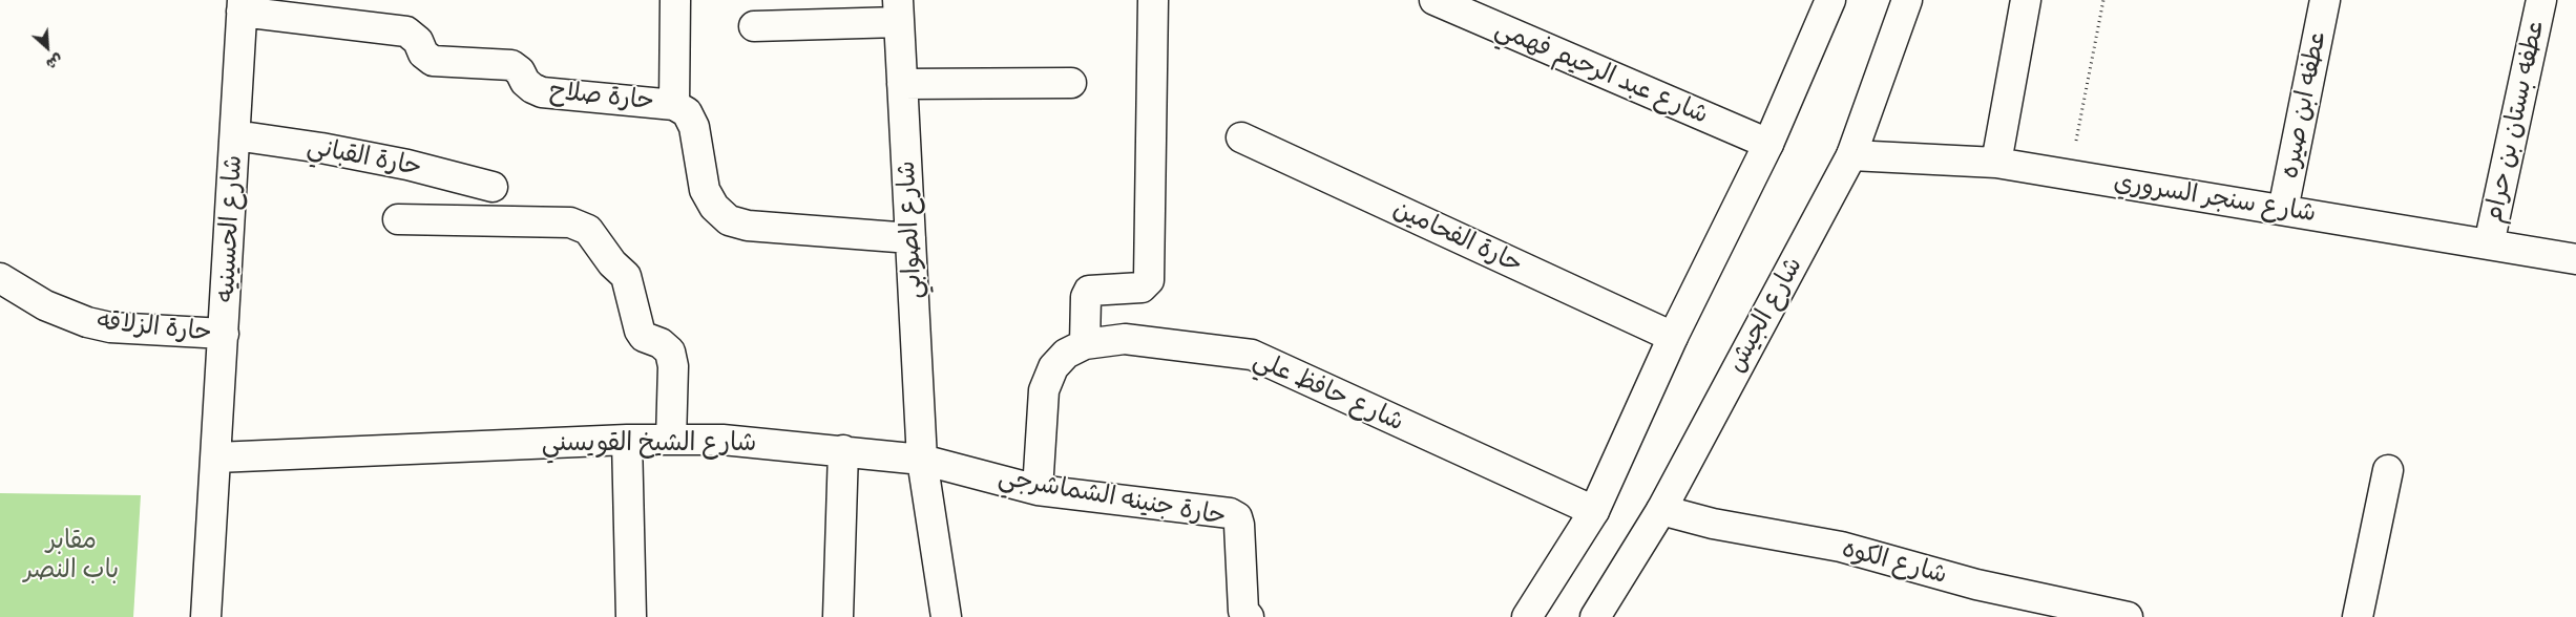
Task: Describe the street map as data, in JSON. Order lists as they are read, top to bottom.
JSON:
{
  "streets": {
    "street": [
      "شارع عبد الرحيم فهمي",
      "حارة صلاح",
      "عطفه ابن صيره",
      "عطفه بستان بن حرام",
      "حارة القباني",
      "شارع سنجر السروري",
      "شارع الحسينيه",
      "شارع الصوابي",
      "حارة الفحامين",
      "شارع الجيش",
      "حارة الزلاقه",
      "شارع حافظ علي",
      "شارع الشيخ القويسني",
      "حارة جنينه الشماشرجي",
      "شارع الكوه"
    ]
  },
  "crossings": [
    ["حارة صلاح", "شارع الحسينيه"],
    ["حارة صلاح", "شارع الصوابي"],
    ["عطفه ابن صيره", "شارع سنجر السروري"],
    ["عطفه بستان بن حرام", "شارع سنجر السروري"],
    ["حارة القباني", "شارع الحسينيه"],
    ["شارع سنجر السروري", "شارع الجيش"],
    ["شارع الحسينيه", "حارة الزلاقه"],
    ["شارع الحسينيه", "شارع الشيخ القويسني"],
    ["شارع الصوابي", "شارع الشيخ القويسني"],
    ["شارع الصوابي", "حارة جنينه الشماشرجي"],
    ["شارع الجيش", "شارع الكوه"],
    ["شارع حافظ علي", "حارة جنينه الشماشرجي"],
    ["شارع الشيخ القويسني", "حارة جنينه الشماشرجي"]
  ],
  "parks": ["مقابر باب النصر"],
  "north": "bottom right"
}
